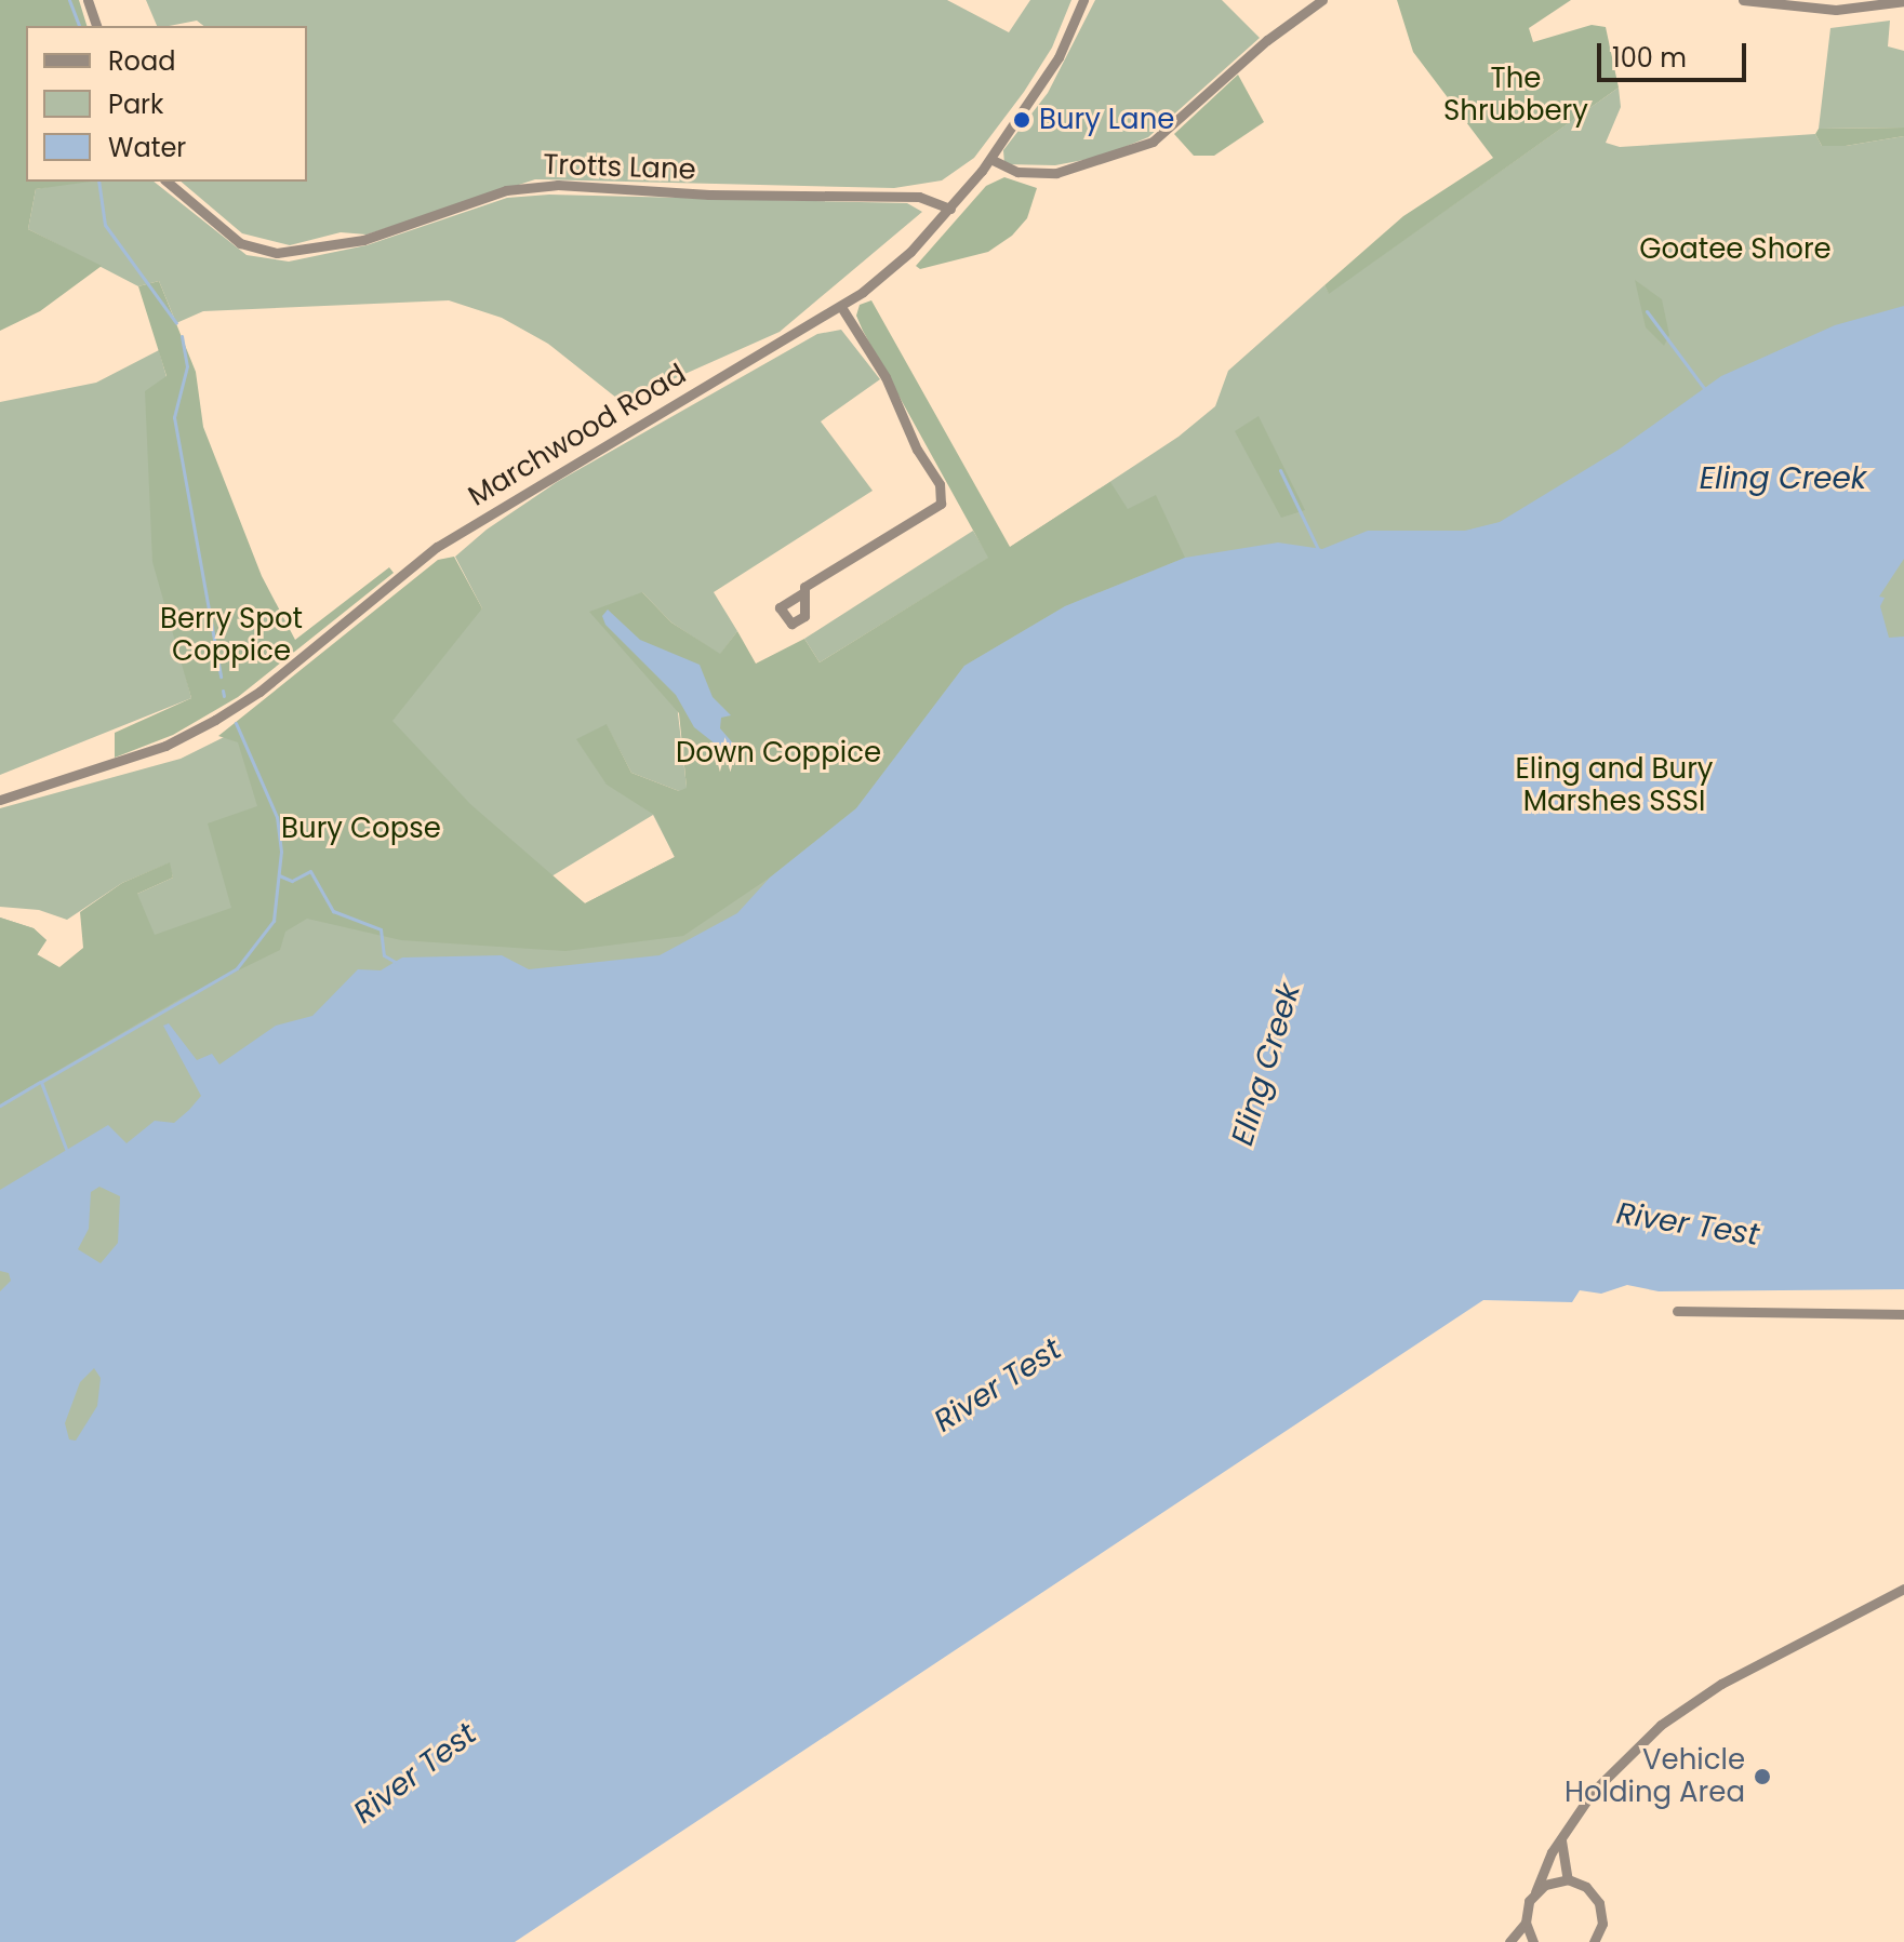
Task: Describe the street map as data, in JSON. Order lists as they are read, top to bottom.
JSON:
{
  "streets": {
    "street": ["Trotts Lane", "Marchwood Road"]
  },
  "crossings": [
    ["Trotts Lane", "Marchwood Road"]
  ],
  "water": ["Eling Creek", "River Test"],
  "parks": [
    "The Shrubbery",
    "Goatee Shore",
    "Berry Spot Coppice",
    "Down Coppice",
    "Eling and Bury Marshes SSSI",
    "Bury Copse"
  ],
  "places": ["Bury Lane", "Vehicle Holding Area"],
  "legend": ["Road", "Park", "Water"],
  "scale_bar": "100 m"
}
